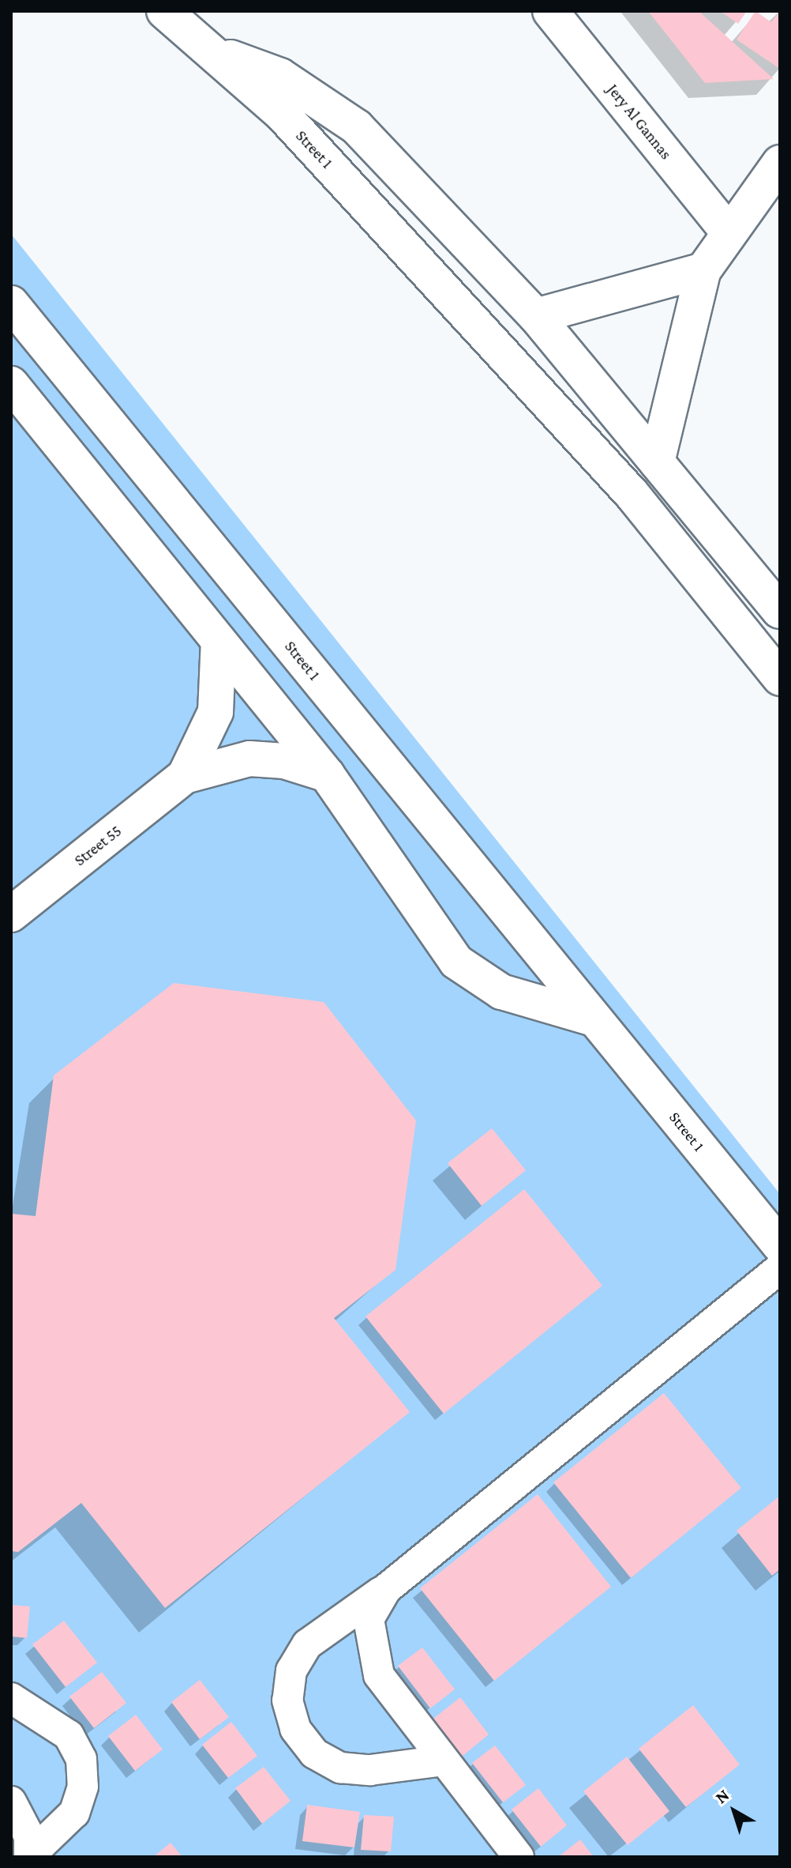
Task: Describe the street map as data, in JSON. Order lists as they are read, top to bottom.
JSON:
{
  "streets": {
    "street": ["Jery Al Gannas", "Street 1", "Street 55"]
  },
  "north": "top left"
}
